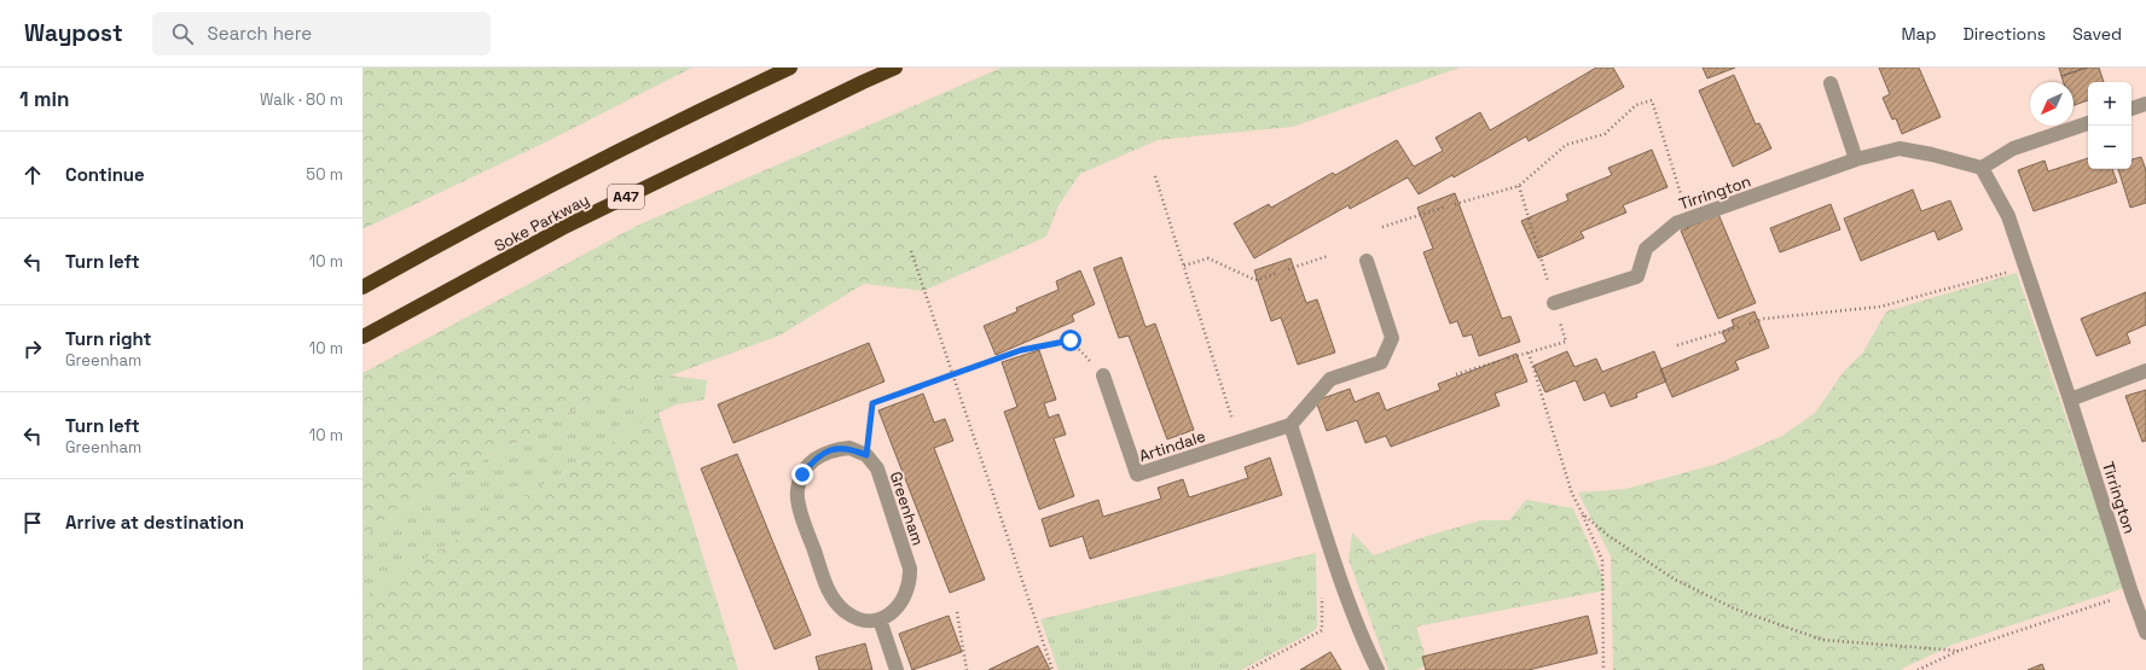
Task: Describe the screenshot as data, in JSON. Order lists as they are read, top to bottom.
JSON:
{
  "streets": {
    "highway": ["A47", "Soke Parkway"],
    "street": ["Tirrington", "Artindale", "Greenham"]
  },
  "north": "bottom left",
  "page": {
    "header": "Waypost",
    "search": "Search here",
    "nav": ["Map", "Directions", "Saved"],
    "heading": ["1 min", "Walk · 80 m"],
    "map_buttons": ["+", "−"],
    "list": [
      ["Continue", "50 m"],
      ["Turn left", "10 m"],
      ["Turn right", "Greenham", "10 m"],
      ["Turn left", "Greenham", "10 m"],
      "Arrive at destination"
    ]
  }
}
